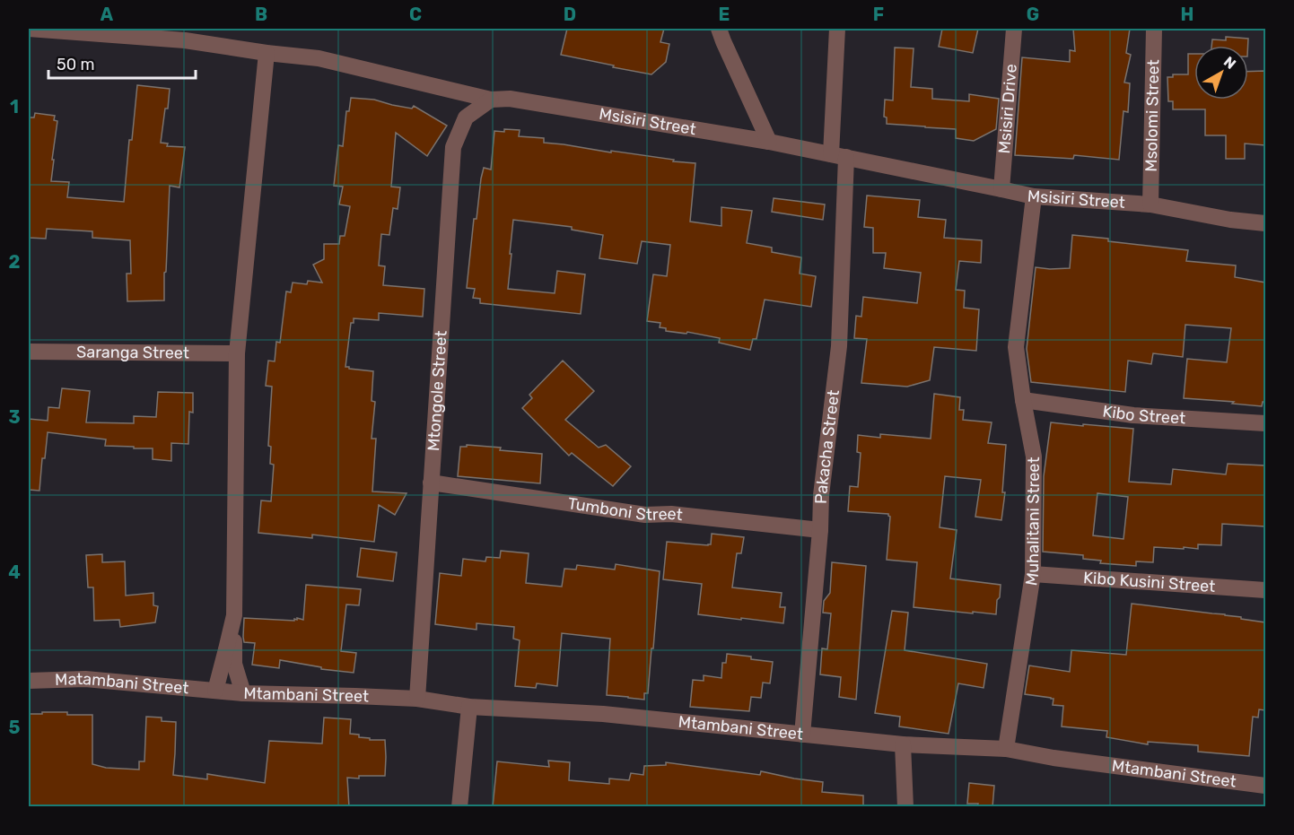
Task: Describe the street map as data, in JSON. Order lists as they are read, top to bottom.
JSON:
{
  "streets": {
    "street": [
      "Msisiri Drive",
      "Msolomi Street",
      "Msisiri Street",
      "Saranga Street",
      "Mtongole Street",
      "Kibo Street",
      "Pakacha Street",
      "Tumboni Street",
      "Muhalitani Street",
      "Kibo Kusini Street",
      "Matambani Street",
      "Mtambani Street"
    ]
  },
  "crossings": [
    ["Msisiri Drive", "Msisiri Street"],
    ["Msolomi Street", "Msisiri Street"],
    ["Msisiri Street", "Mtongole Street"],
    ["Msisiri Street", "Pakacha Street"],
    ["Msisiri Street", "Muhalitani Street"],
    ["Mtongole Street", "Tumboni Street"],
    ["Mtongole Street", "Mtambani Street"],
    ["Kibo Street", "Muhalitani Street"],
    ["Pakacha Street", "Tumboni Street"],
    ["Pakacha Street", "Mtambani Street"],
    ["Muhalitani Street", "Kibo Kusini Street"],
    ["Muhalitani Street", "Mtambani Street"],
    ["Matambani Street", "Mtambani Street"]
  ],
  "scale_bar": "50 m",
  "north": "top right",
  "grid": {
    "columns": [
      "A",
      "B",
      "C",
      "D",
      "E",
      "F",
      "G",
      "H"
    ],
    "rows": [
      "1",
      "2",
      "3",
      "4",
      "5"
    ]
  }
}
